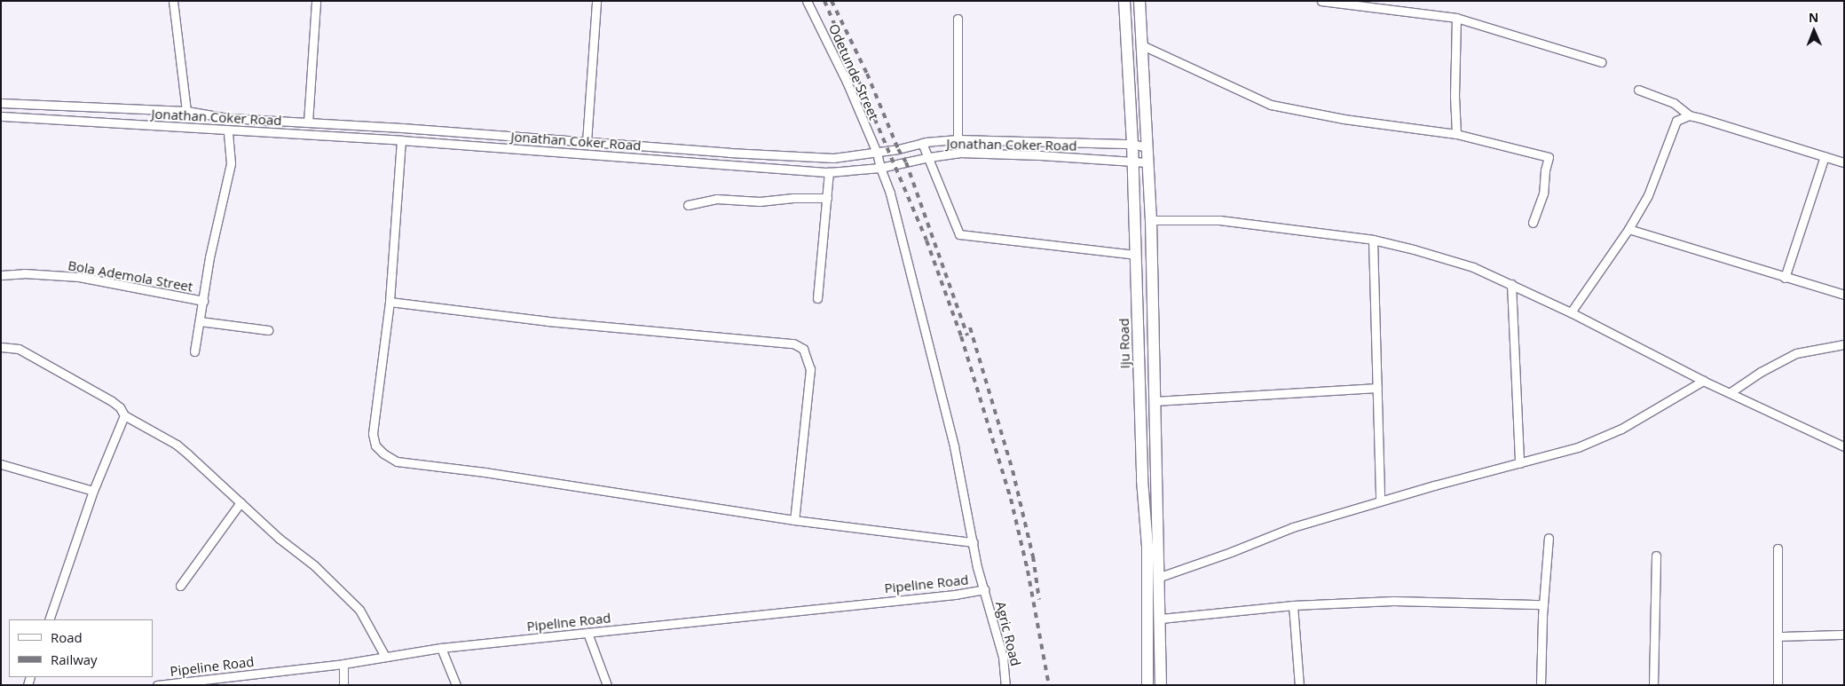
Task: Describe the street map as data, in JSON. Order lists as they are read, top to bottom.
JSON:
{
  "streets": {
    "main road": ["Iju Road"],
    "street": [
      "Odetunde Street",
      "Jonathan Coker Road",
      "Bola Ademola Street",
      "Pipeline Road",
      "Agric Road"
    ]
  },
  "crossings": [
    ["Odetunde Street", "Jonathan Coker Road"],
    ["Odetunde Street", "Agric Road"],
    ["Jonathan Coker Road", "Iju Road"],
    ["Pipeline Road", "Agric Road"]
  ],
  "legend": ["Road", "Railway"],
  "north": "top"
}
